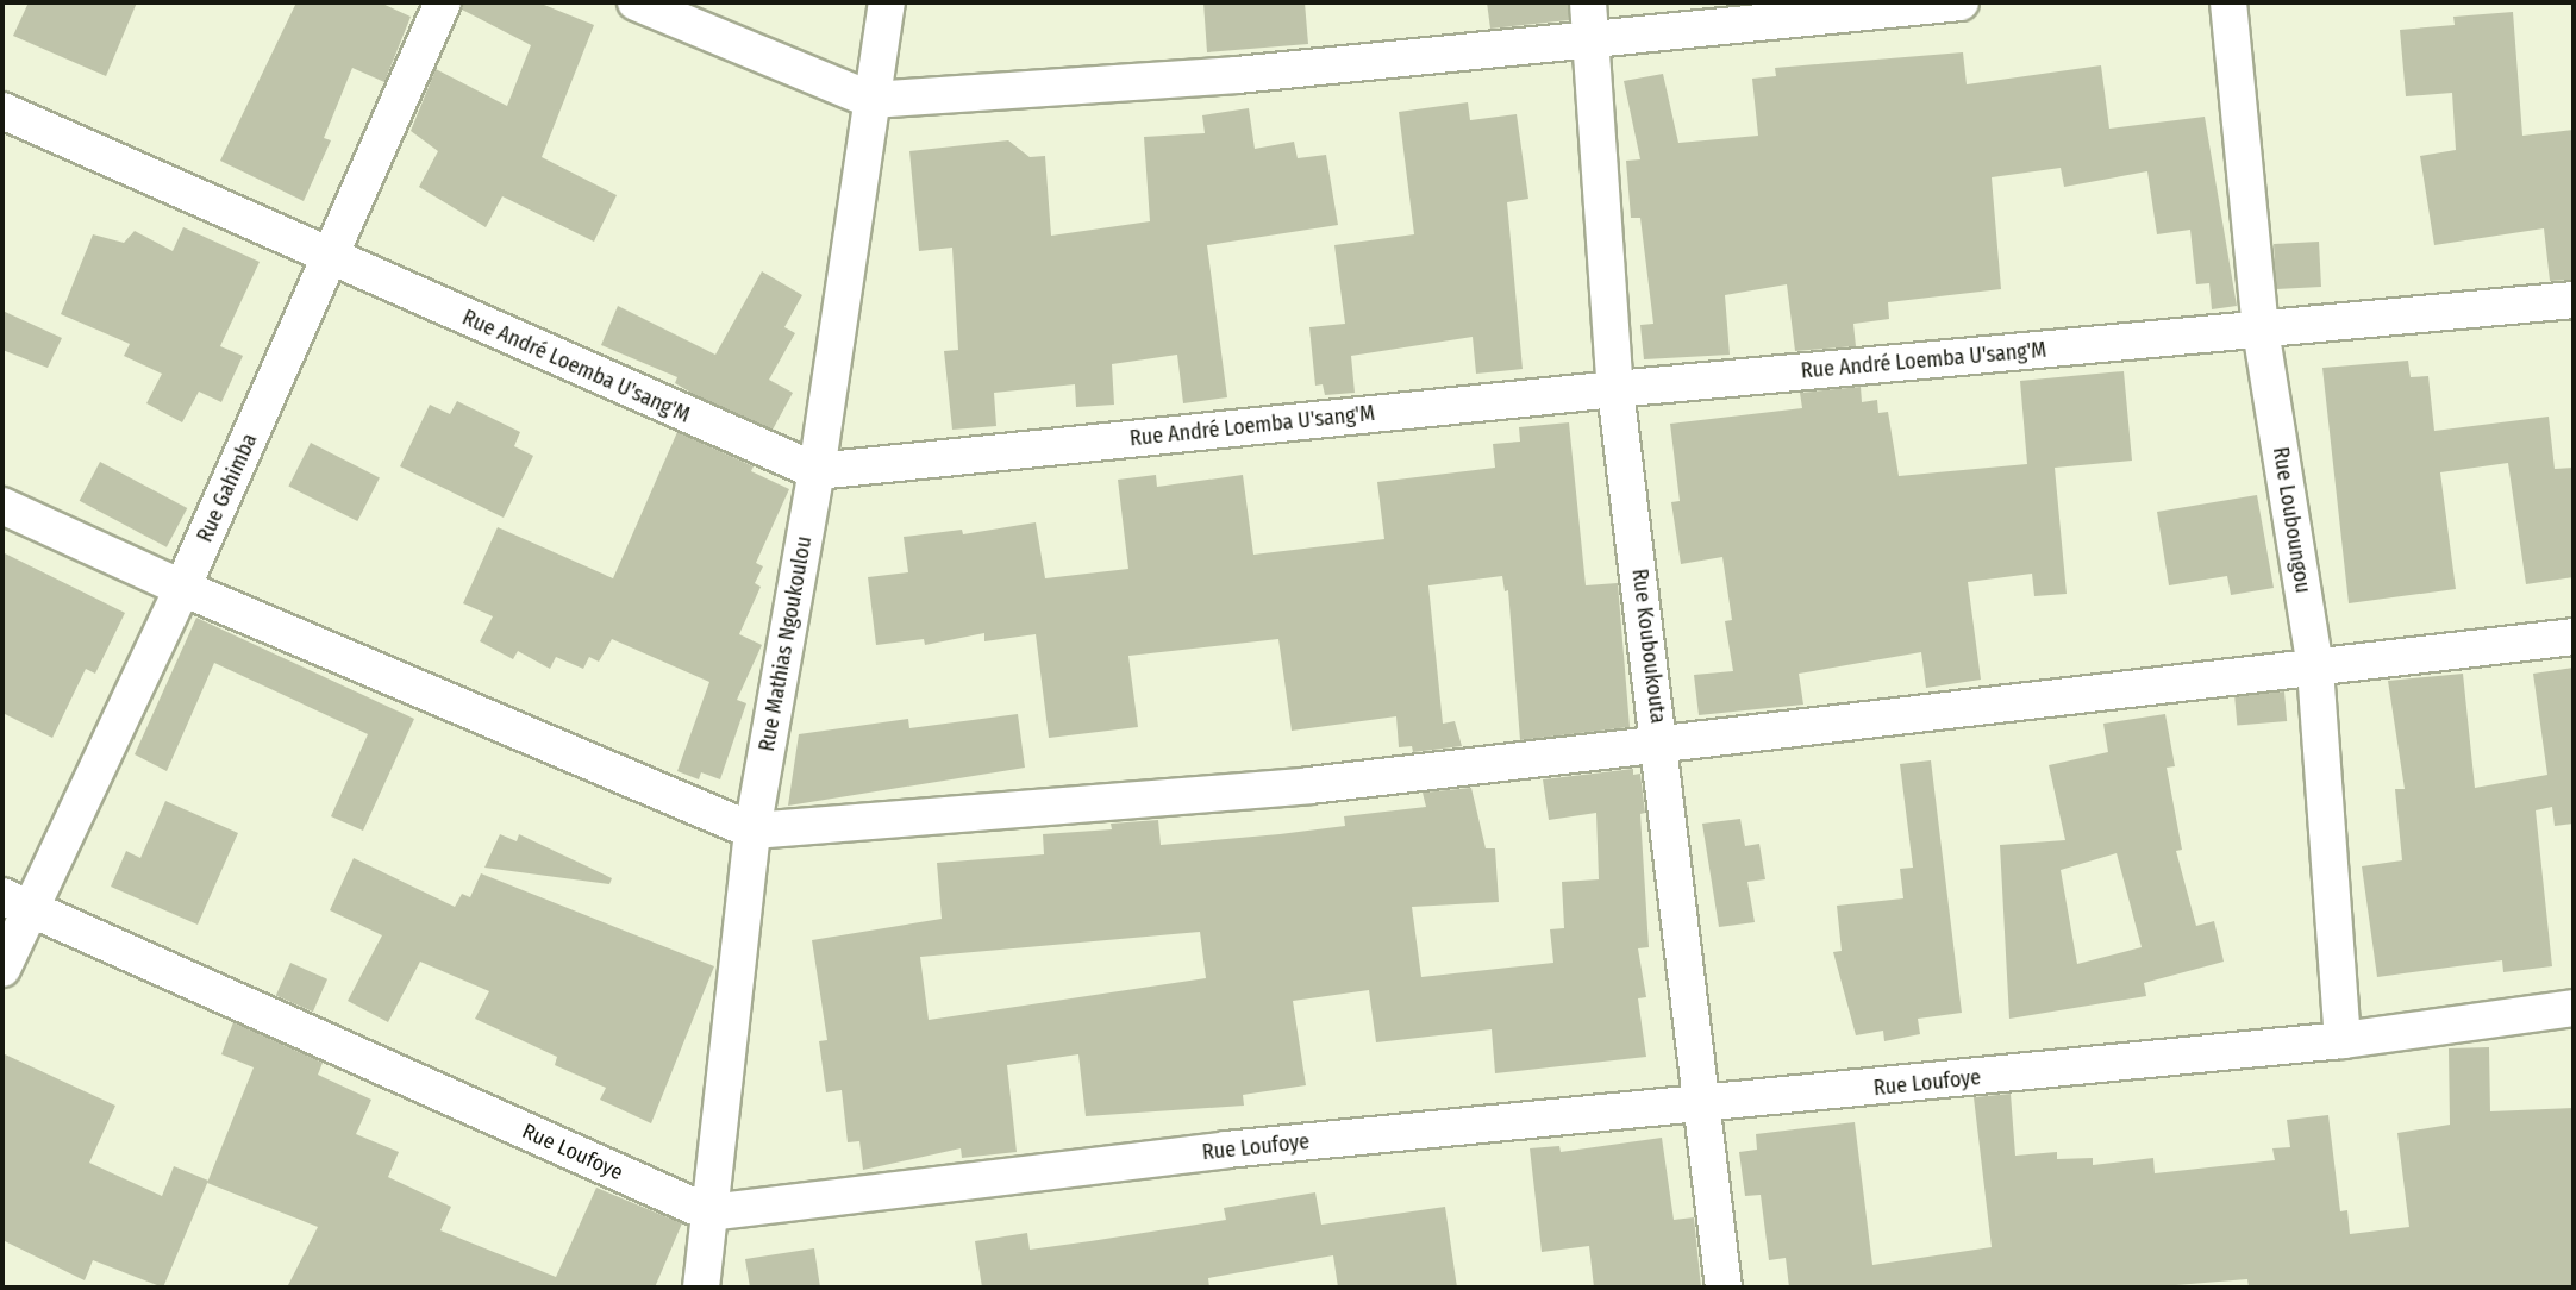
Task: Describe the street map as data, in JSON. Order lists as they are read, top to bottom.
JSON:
{
  "streets": {
    "street": [
      "Rue André Loemba U'sang'M",
      "Rue Gahimba",
      "Rue Louboungou",
      "Rue Mathias Ngoukoulou",
      "Rue Kouboukouta",
      "Rue Loufoye"
    ]
  },
  "crossings": [
    ["Rue André Loemba U'sang'M", "Rue Gahimba"],
    ["Rue André Loemba U'sang'M", "Rue Louboungou"],
    ["Rue André Loemba U'sang'M", "Rue Mathias Ngoukoulou"],
    ["Rue André Loemba U'sang'M", "Rue Kouboukouta"],
    ["Rue Gahimba", "Rue Loufoye"],
    ["Rue Louboungou", "Rue Loufoye"],
    ["Rue Mathias Ngoukoulou", "Rue Loufoye"],
    ["Rue Kouboukouta", "Rue Loufoye"]
  ]
}
